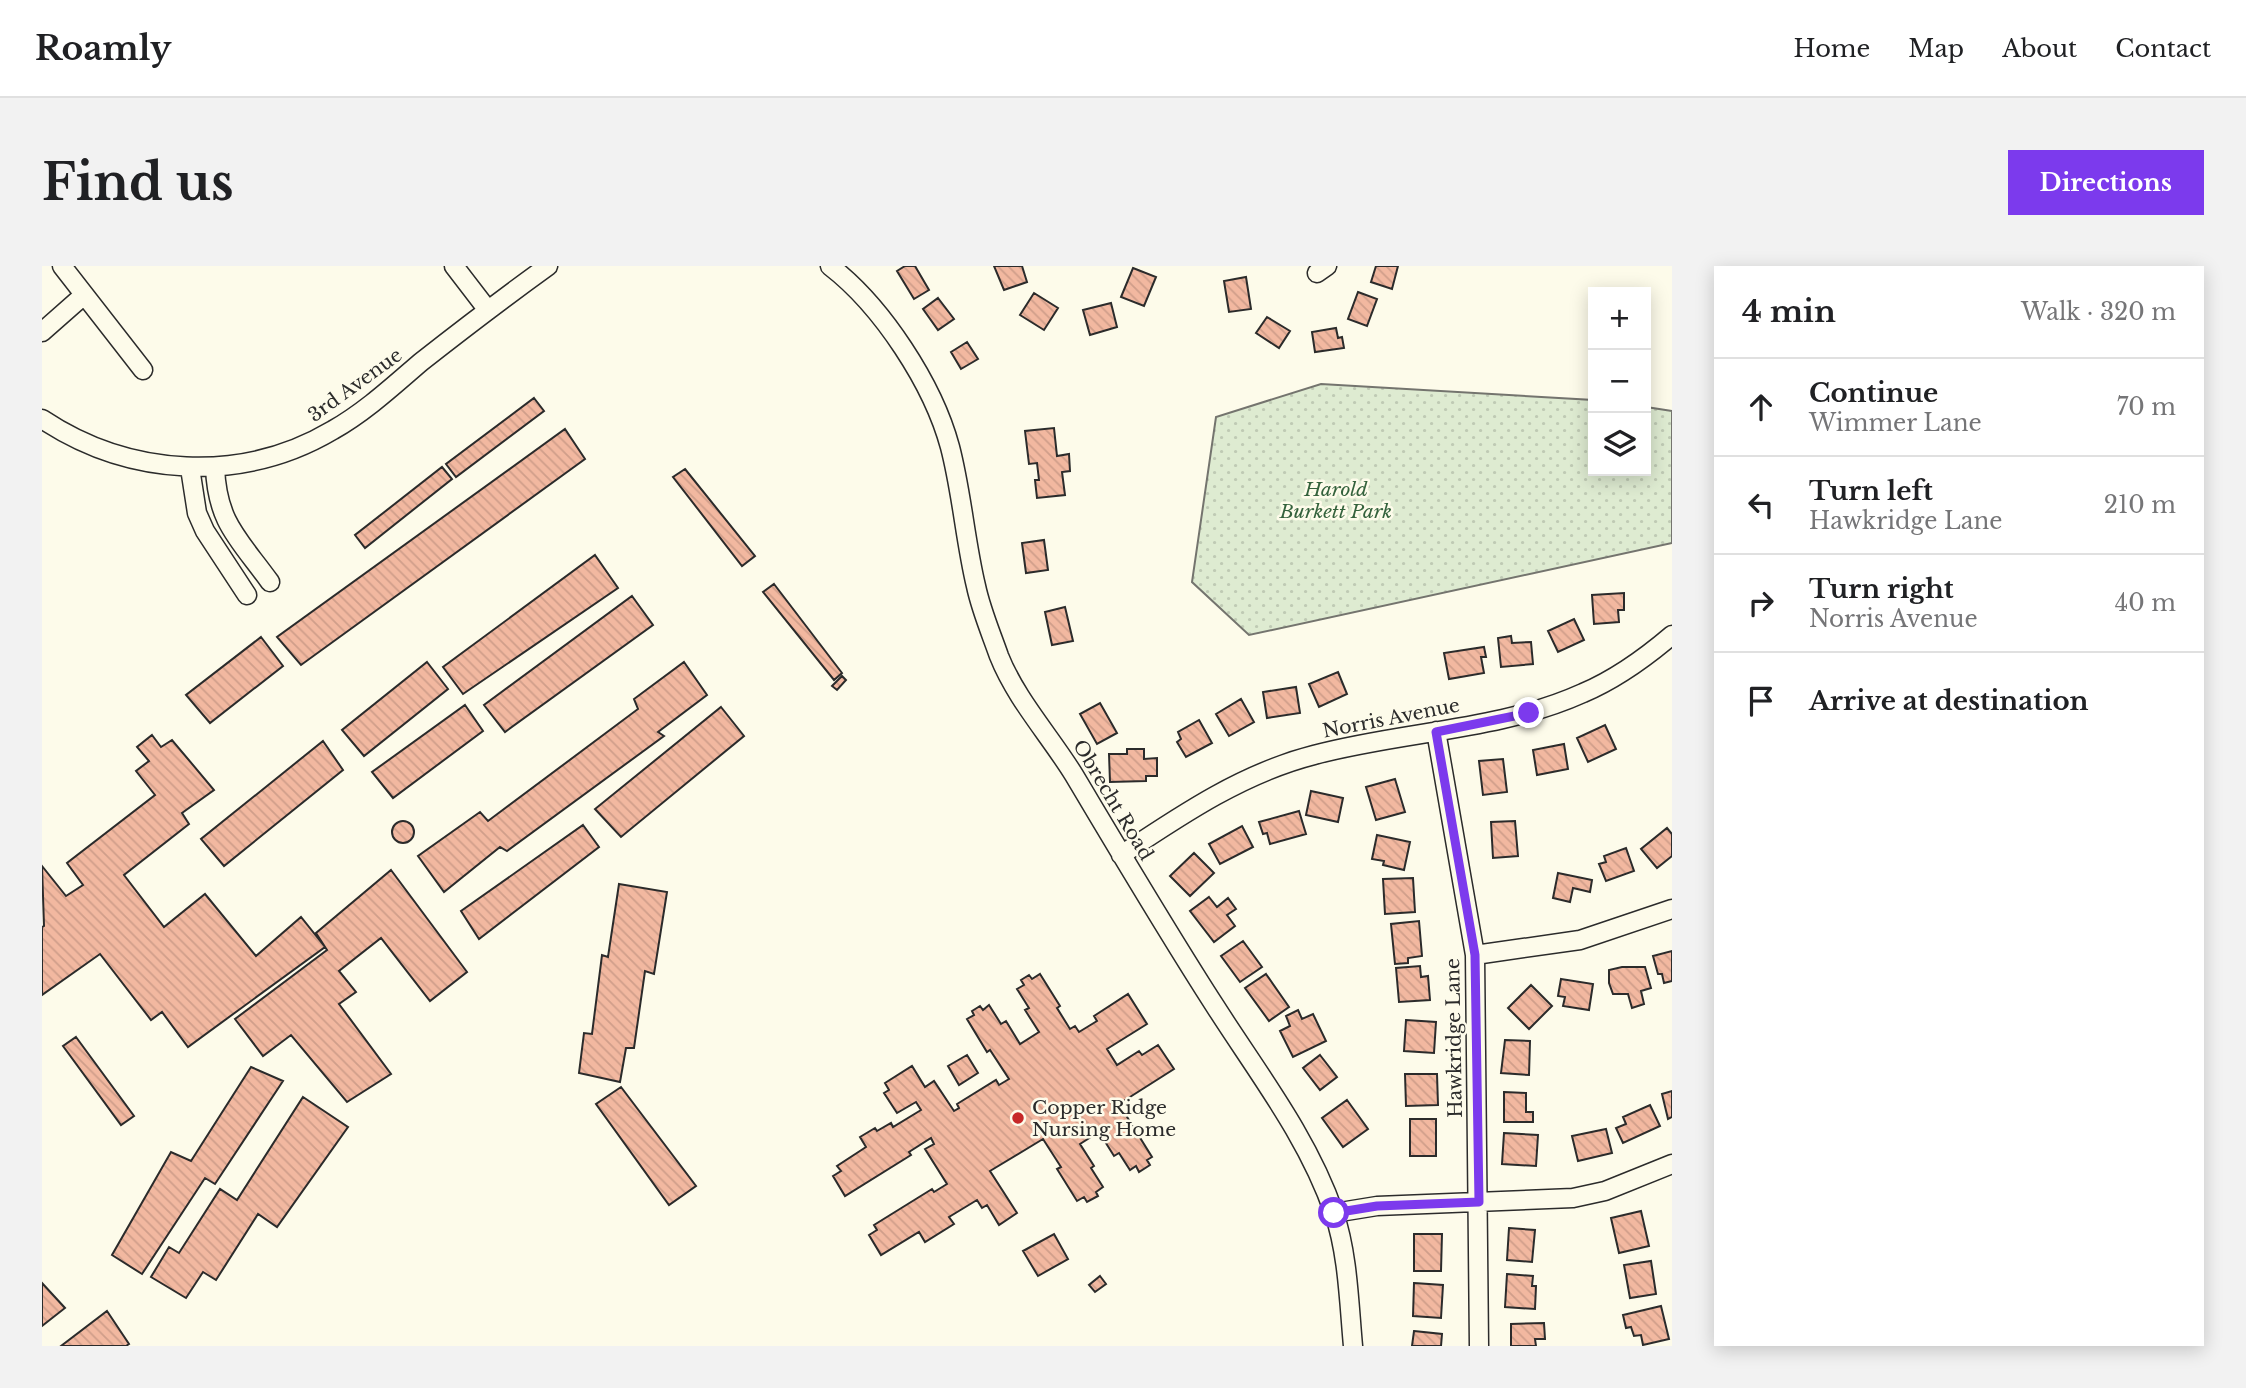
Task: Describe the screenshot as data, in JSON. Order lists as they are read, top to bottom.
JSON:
{
  "streets": {
    "street": [
      "3rd Avenue",
      "Norris Avenue",
      "Obrecht Road",
      "Hawkridge Lane"
    ]
  },
  "crossings": [
    ["Norris Avenue", "Obrecht Road"],
    ["Norris Avenue", "Hawkridge Lane"]
  ],
  "parks": ["Harold Burkett Park"],
  "places": ["Copper Ridge Nursing Home"],
  "page": {
    "header": "Roamly",
    "nav": [
      "Home",
      "Map",
      "About",
      "Contact"
    ],
    "buttons": "Directions",
    "title": "Find us",
    "heading": ["4 min", "Walk · 320 m"],
    "map_buttons": ["+", "−"],
    "list": [
      ["Continue", "Wimmer Lane", "70 m"],
      ["Turn left", "Hawkridge Lane", "210 m"],
      ["Turn right", "Norris Avenue", "40 m"],
      "Arrive at destination"
    ]
  }
}
